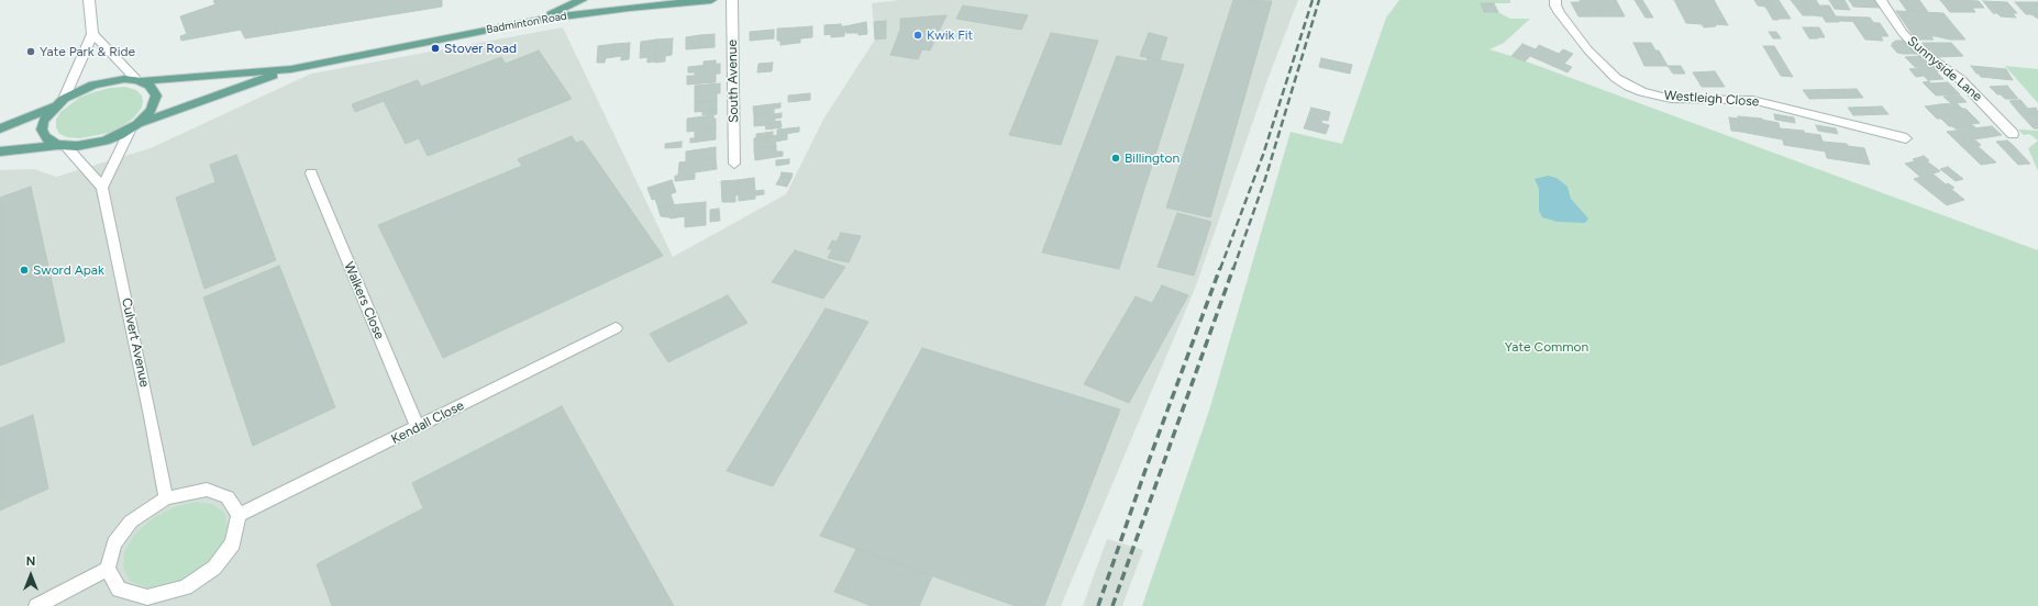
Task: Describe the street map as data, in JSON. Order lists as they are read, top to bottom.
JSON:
{
  "streets": {
    "main road": ["Badminton Road"],
    "street": [
      "Sunnyside Lane",
      "South Avenue",
      "Westleigh Close",
      "Walkers Close",
      "Culvert Avenue",
      "Kendall Close"
    ]
  },
  "crossings": [
    ["Walkers Close", "Kendall Close"],
    ["Culvert Avenue", "Kendall Close"]
  ],
  "parks": ["Yate Common"],
  "places": [
    "Kwik Fit",
    "Stover Road",
    "Yate Park & Ride",
    "Billington",
    "Sword Apak"
  ],
  "north": "top"
}
